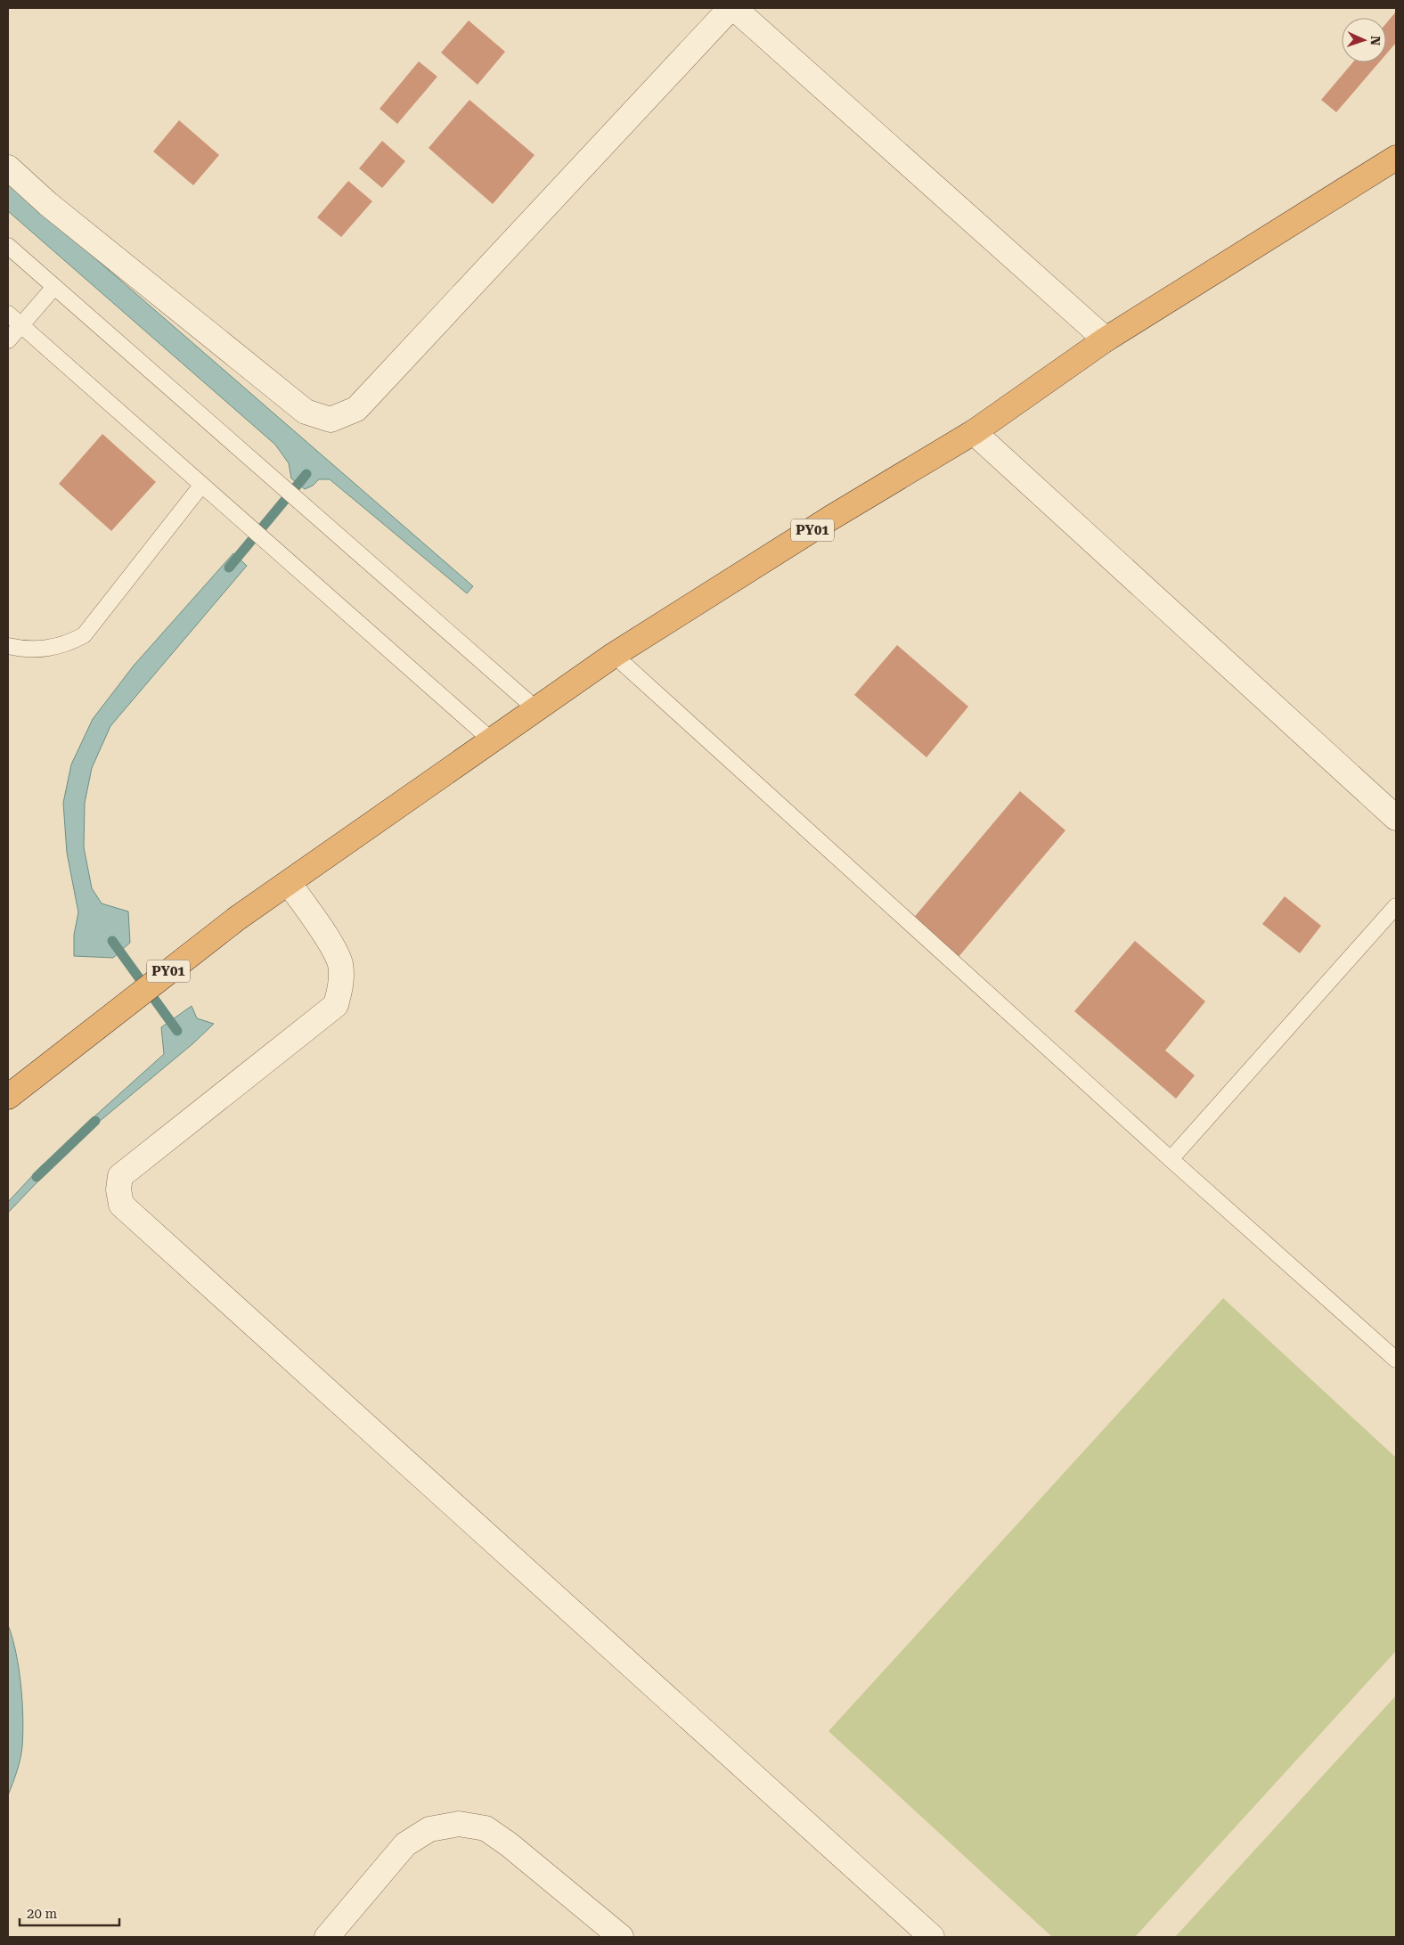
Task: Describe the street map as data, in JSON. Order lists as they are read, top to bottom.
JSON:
{
  "streets": {
    "highway": ["PY01"]
  },
  "scale_bar": "20 m",
  "north": "right"
}
